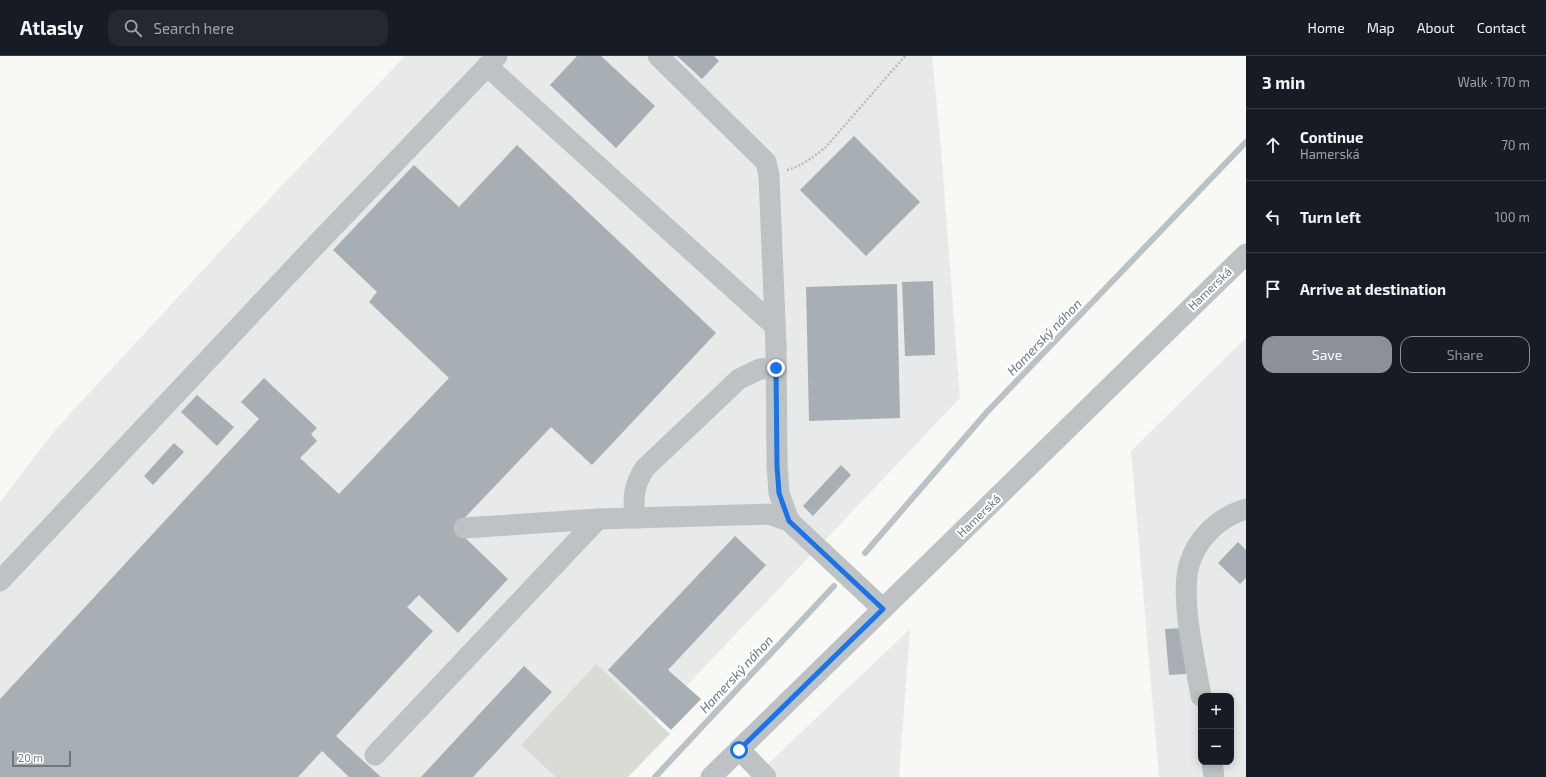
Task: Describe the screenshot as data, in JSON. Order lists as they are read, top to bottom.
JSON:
{
  "streets": {
    "street": ["Hamerská"]
  },
  "water": ["Hamerský náhon"],
  "scale_bar": "20 m",
  "page": {
    "header": "Atlasly",
    "search": "Search here",
    "nav": [
      "Home",
      "Map",
      "About",
      "Contact"
    ],
    "heading": ["3 min", "Walk · 170 m"],
    "list": [
      ["Continue", "Hamerská", "70 m"],
      ["Turn left", "100 m"],
      "Arrive at destination"
    ],
    "buttons": ["Save", "Share"],
    "map_buttons": ["+", "−"],
    "scale": "20 m"
  }
}
